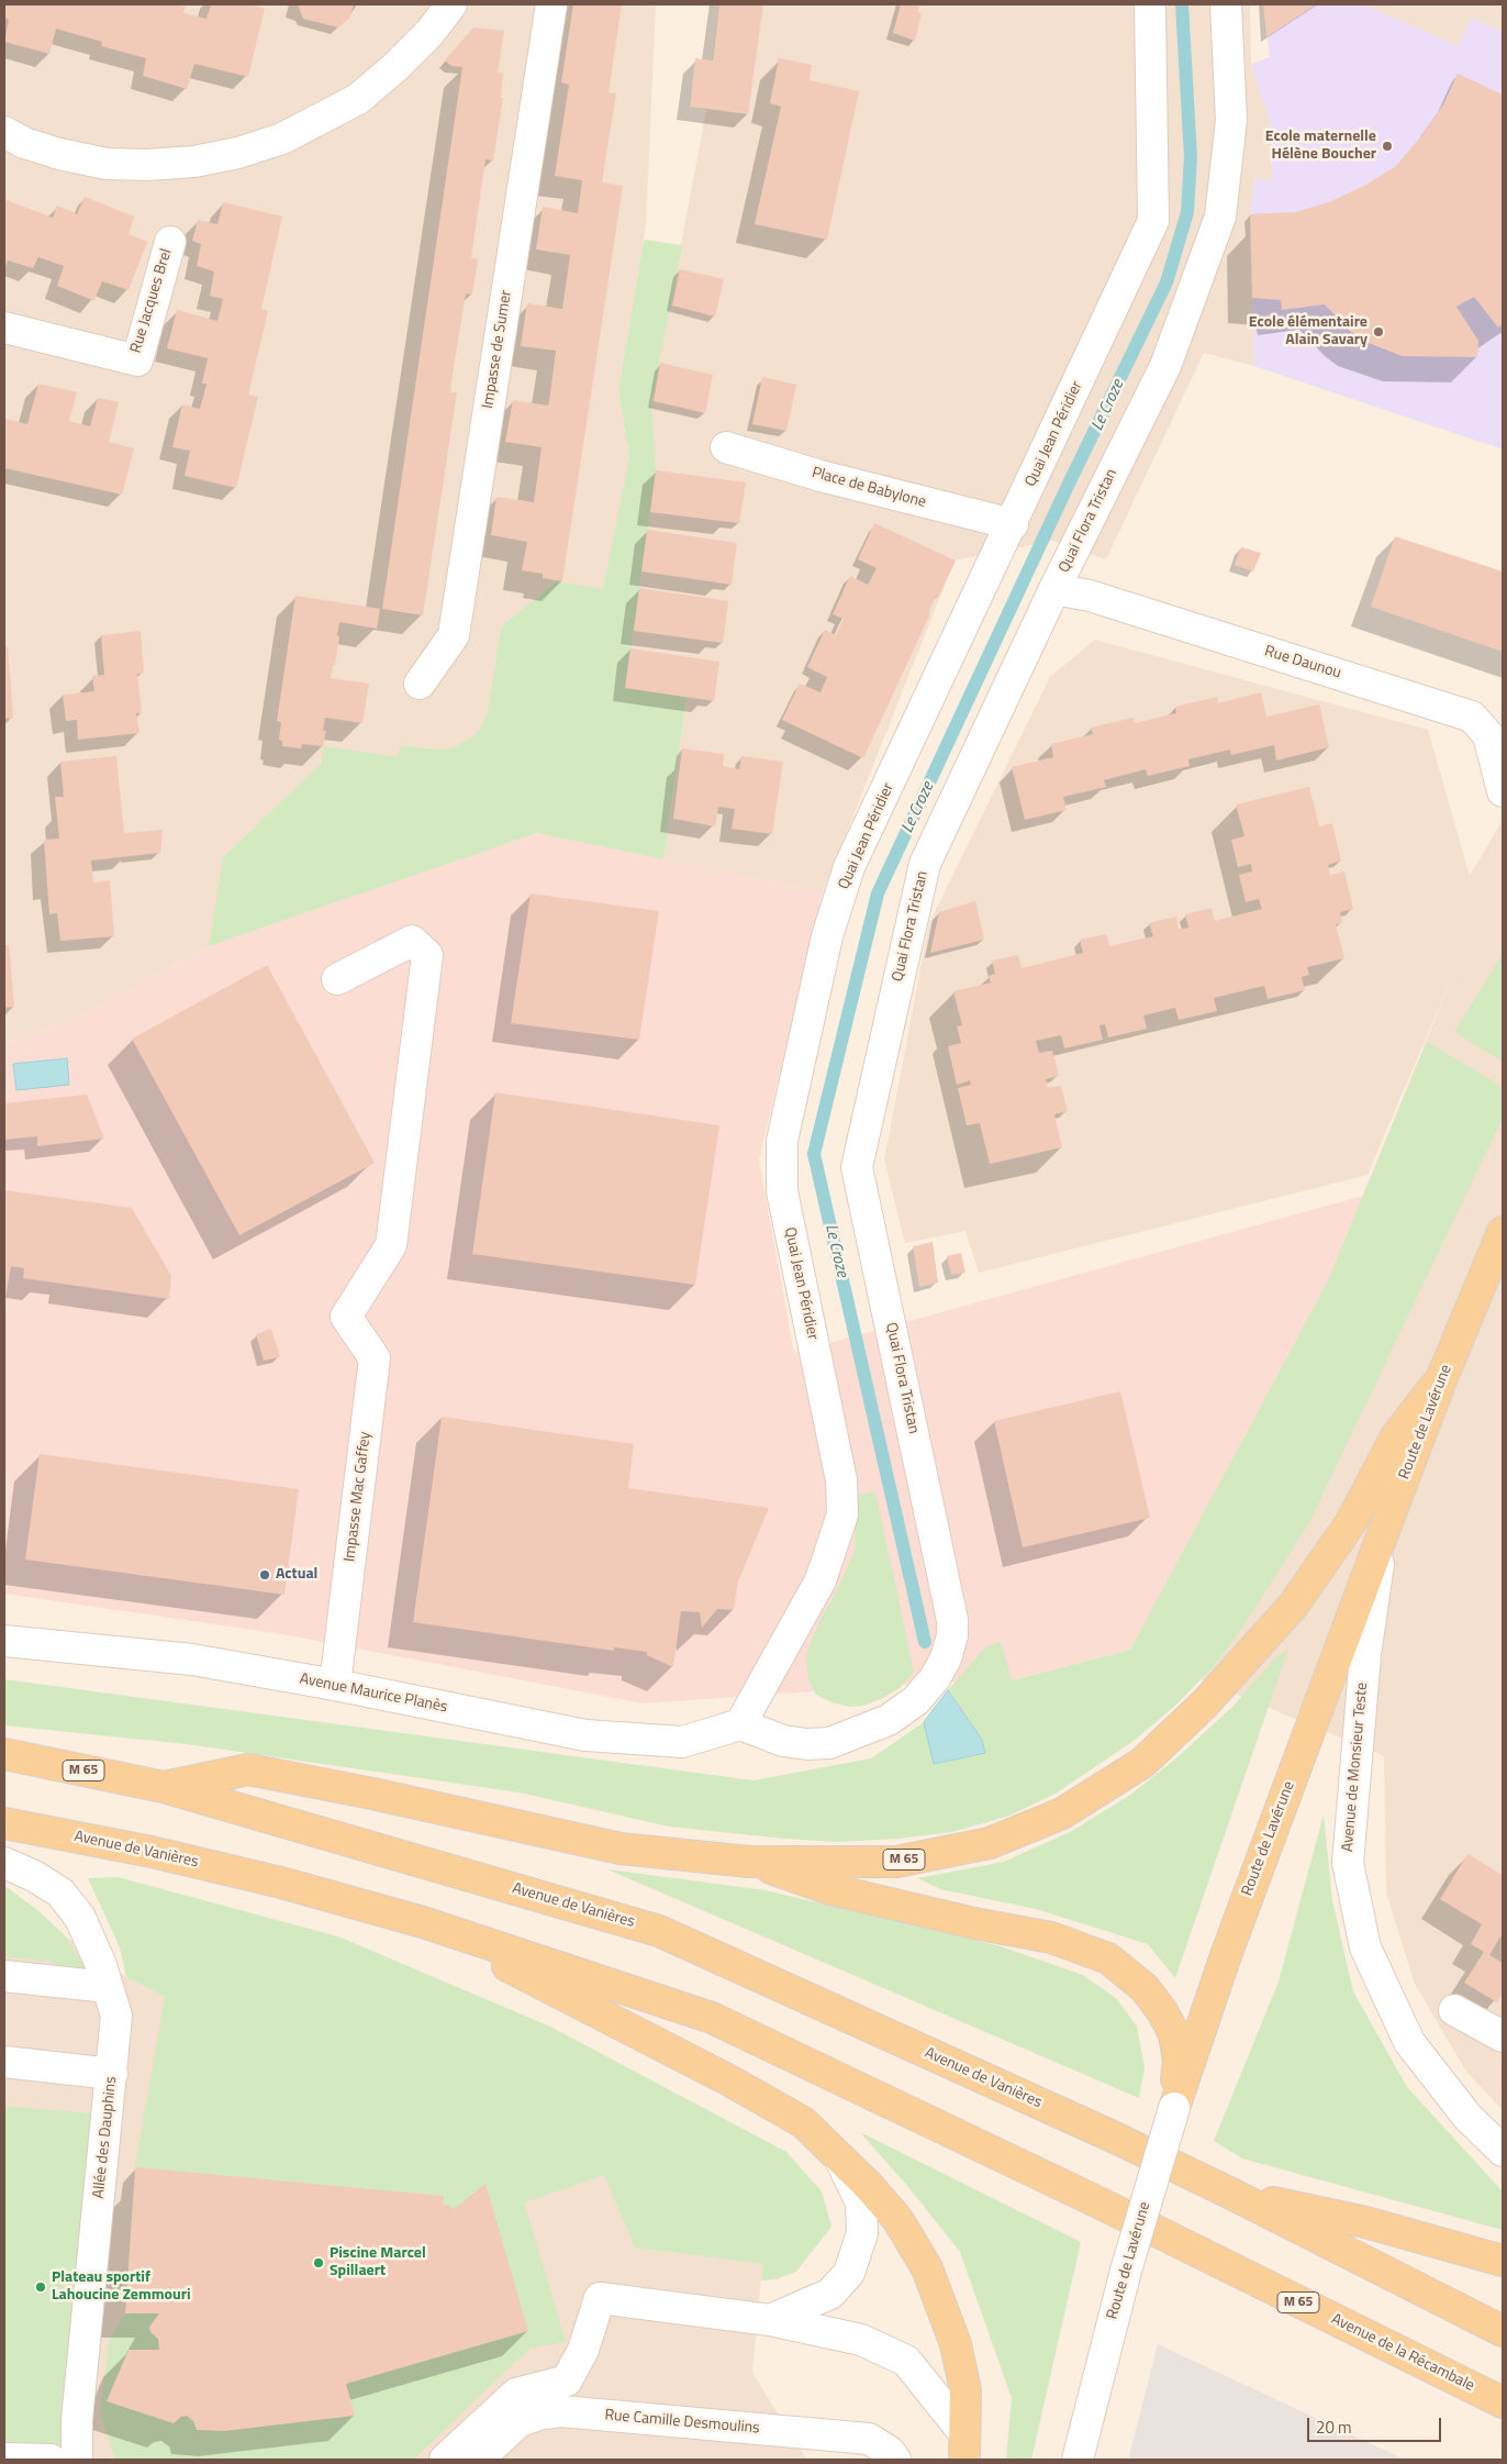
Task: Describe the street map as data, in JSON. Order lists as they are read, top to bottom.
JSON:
{
  "streets": {
    "main road": [
      "Route de Lavérune",
      "M 65",
      "Avenue de Vanières",
      "Avenue de la Récambale"
    ],
    "street": [
      "Rue Jacques Brel",
      "Impasse de Sumer",
      "Quai Jean Péridier",
      "Place de Babylone",
      "Quai Flora Tristan",
      "Rue Daunou",
      "Impasse Mac Gaffey",
      "Avenue Maurice Planès",
      "Avenue de Monsieur Teste",
      "Allée des Dauphins",
      "Rue Camille Desmoulins"
    ]
  },
  "crossings": [
    ["Quai Jean Péridier", "Place de Babylone"],
    ["Quai Jean Péridier", "Quai Flora Tristan"],
    ["Quai Jean Péridier", "Avenue Maurice Planès"],
    ["Quai Flora Tristan", "Rue Daunou"],
    ["Quai Flora Tristan", "Avenue Maurice Planès"],
    ["Route de Lavérune", "Avenue de Monsieur Teste"],
    ["Route de Lavérune", "M 65"],
    ["Impasse Mac Gaffey", "Avenue Maurice Planès"],
    ["M 65", "Avenue de Vanières"],
    ["Avenue de Vanières", "Avenue de la Récambale"]
  ],
  "water": ["Le Croze"],
  "places": [
    "Ecole maternelle Hélène Boucher",
    "Ecole élémentaire Alain Savary",
    "Actual",
    "Piscine Marcel Spillaert",
    "Plateau sportif Lahoucine Zemmouri"
  ],
  "scale_bar": "20 m"
}
